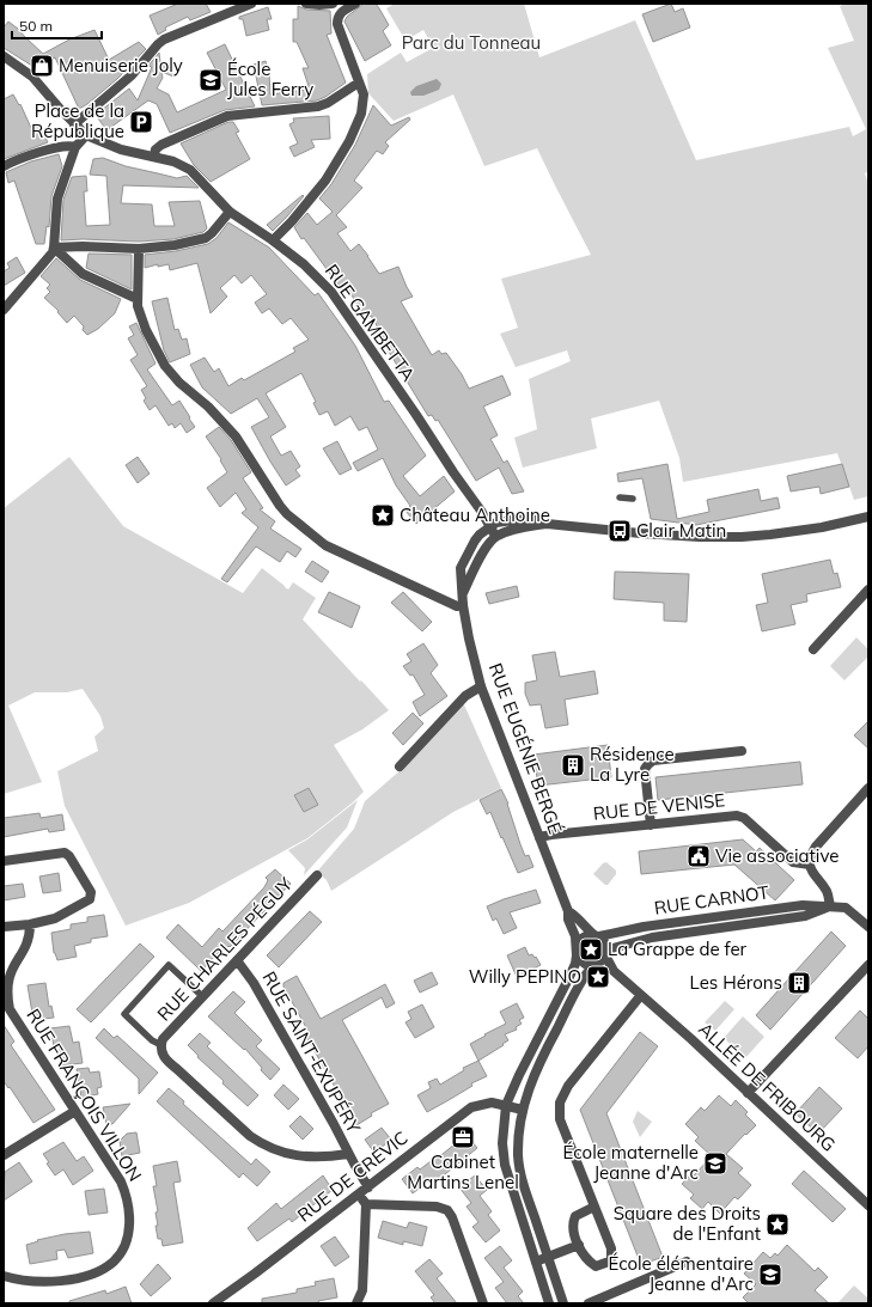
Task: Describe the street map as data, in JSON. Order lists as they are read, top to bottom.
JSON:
{
  "streets": {
    "street": [
      "RUE GAMBETTA",
      "RUE EUGÉNIE BERGÉ",
      "RUE DE VENISE",
      "RUE CARNOT",
      "RUE CHARLES PÉGUY",
      "RUE SAINT-EXUPÉRY",
      "ALLÉE DE FRIBOURG",
      "RUE FRANÇOIS VILLON",
      "RUE DE CRÉVIC"
    ]
  },
  "crossings": [
    ["RUE GAMBETTA", "RUE EUGÉNIE BERGÉ"],
    ["RUE EUGÉNIE BERGÉ", "RUE DE VENISE"],
    ["RUE EUGÉNIE BERGÉ", "RUE CARNOT"],
    ["RUE EUGÉNIE BERGÉ", "ALLÉE DE FRIBOURG"],
    ["RUE CARNOT", "ALLÉE DE FRIBOURG"],
    ["RUE CHARLES PÉGUY", "RUE SAINT-EXUPÉRY"],
    ["RUE SAINT-EXUPÉRY", "RUE DE CRÉVIC"]
  ],
  "parks": ["Parc du Tonneau"],
  "places": {
    "shop": ["Menuiserie Joly"],
    "school or university": ["École Jules Ferry", "École maternelle Jeanne d'Arc", "École élémentaire Jeanne d'Arc"],
    "parking": ["Place de la République"],
    "place": [
      "Château Anthoine",
      "La Grappe de fer",
      "Willy PEPINO",
      "Square des Droits de l'Enfant"
    ],
    "bus stop": ["Clair Matin"],
    "building": ["Résidence La Lyre", "Les Hérons"],
    "public building": ["Vie associative"],
    "office": ["Cabinet Martins Lenel"]
  },
  "scale_bar": "50 m"
}
